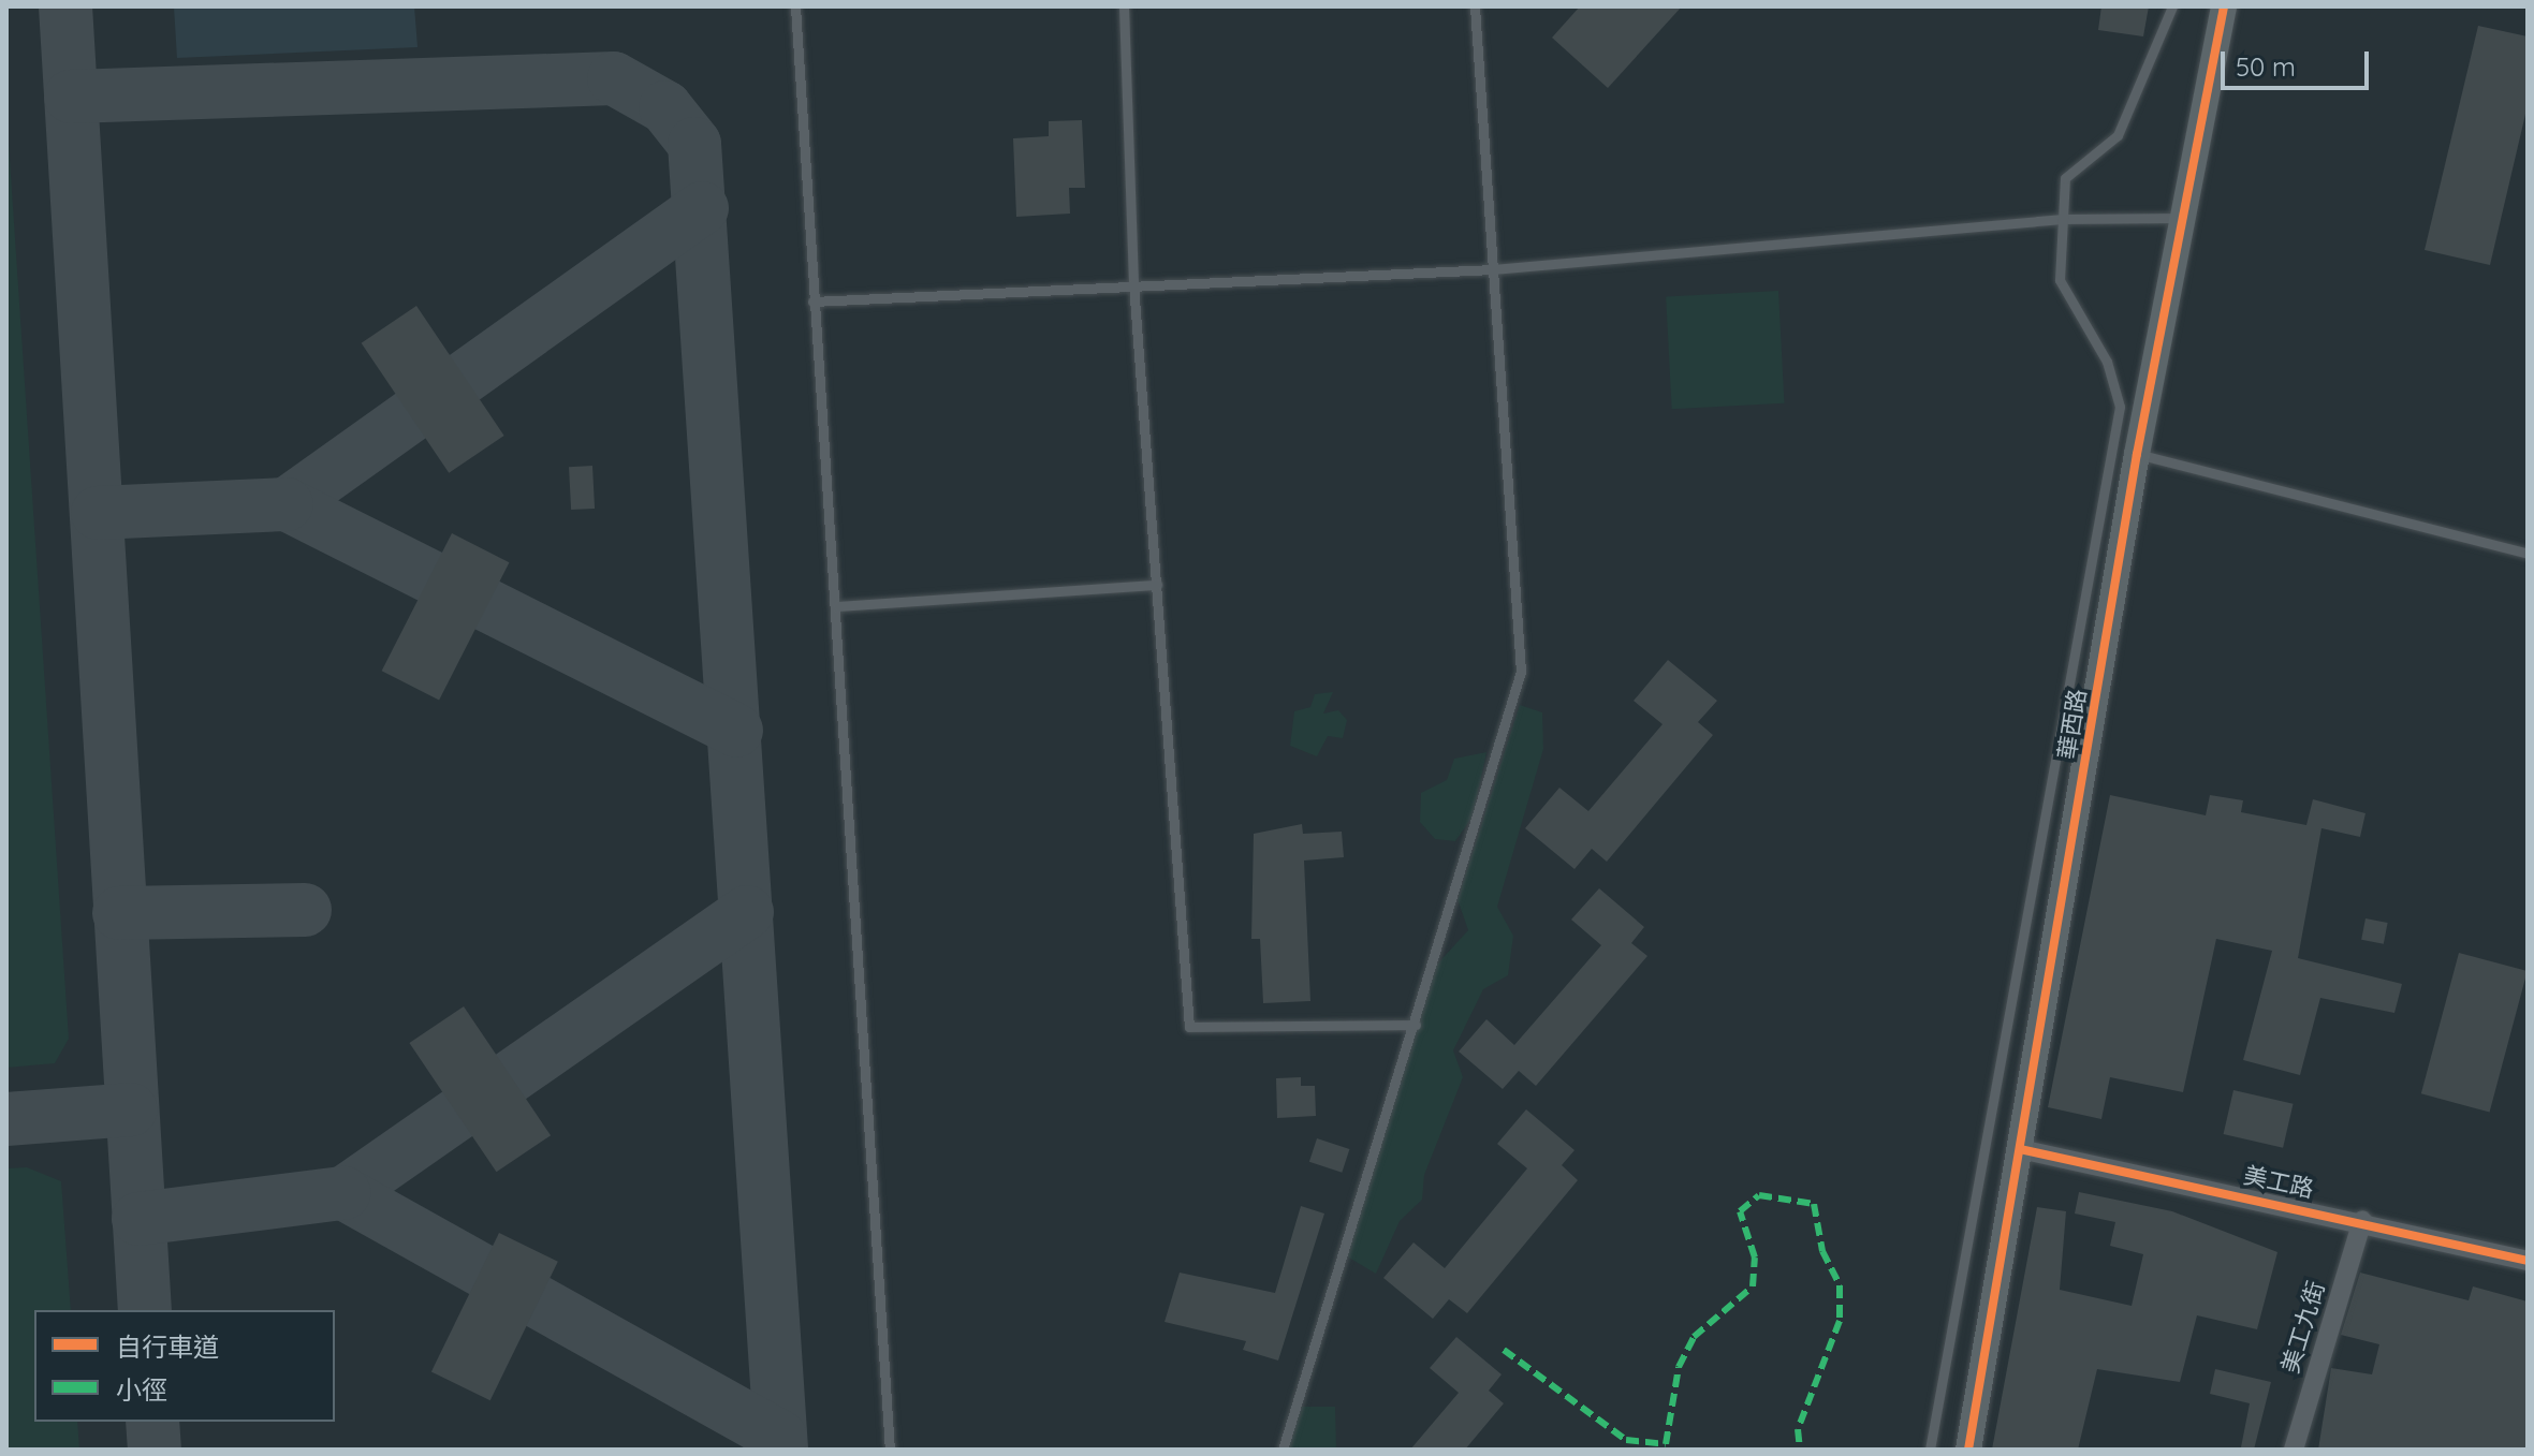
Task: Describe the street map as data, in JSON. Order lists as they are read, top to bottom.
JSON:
{
  "streets": {
    "street": ["華西路", "美工路", "美工九街"]
  },
  "crossings": [
    ["華西路", "美工路"],
    ["美工路", "美工九街"]
  ],
  "legend": ["自行車道", "小徑"],
  "scale_bar": "50 m"
}
